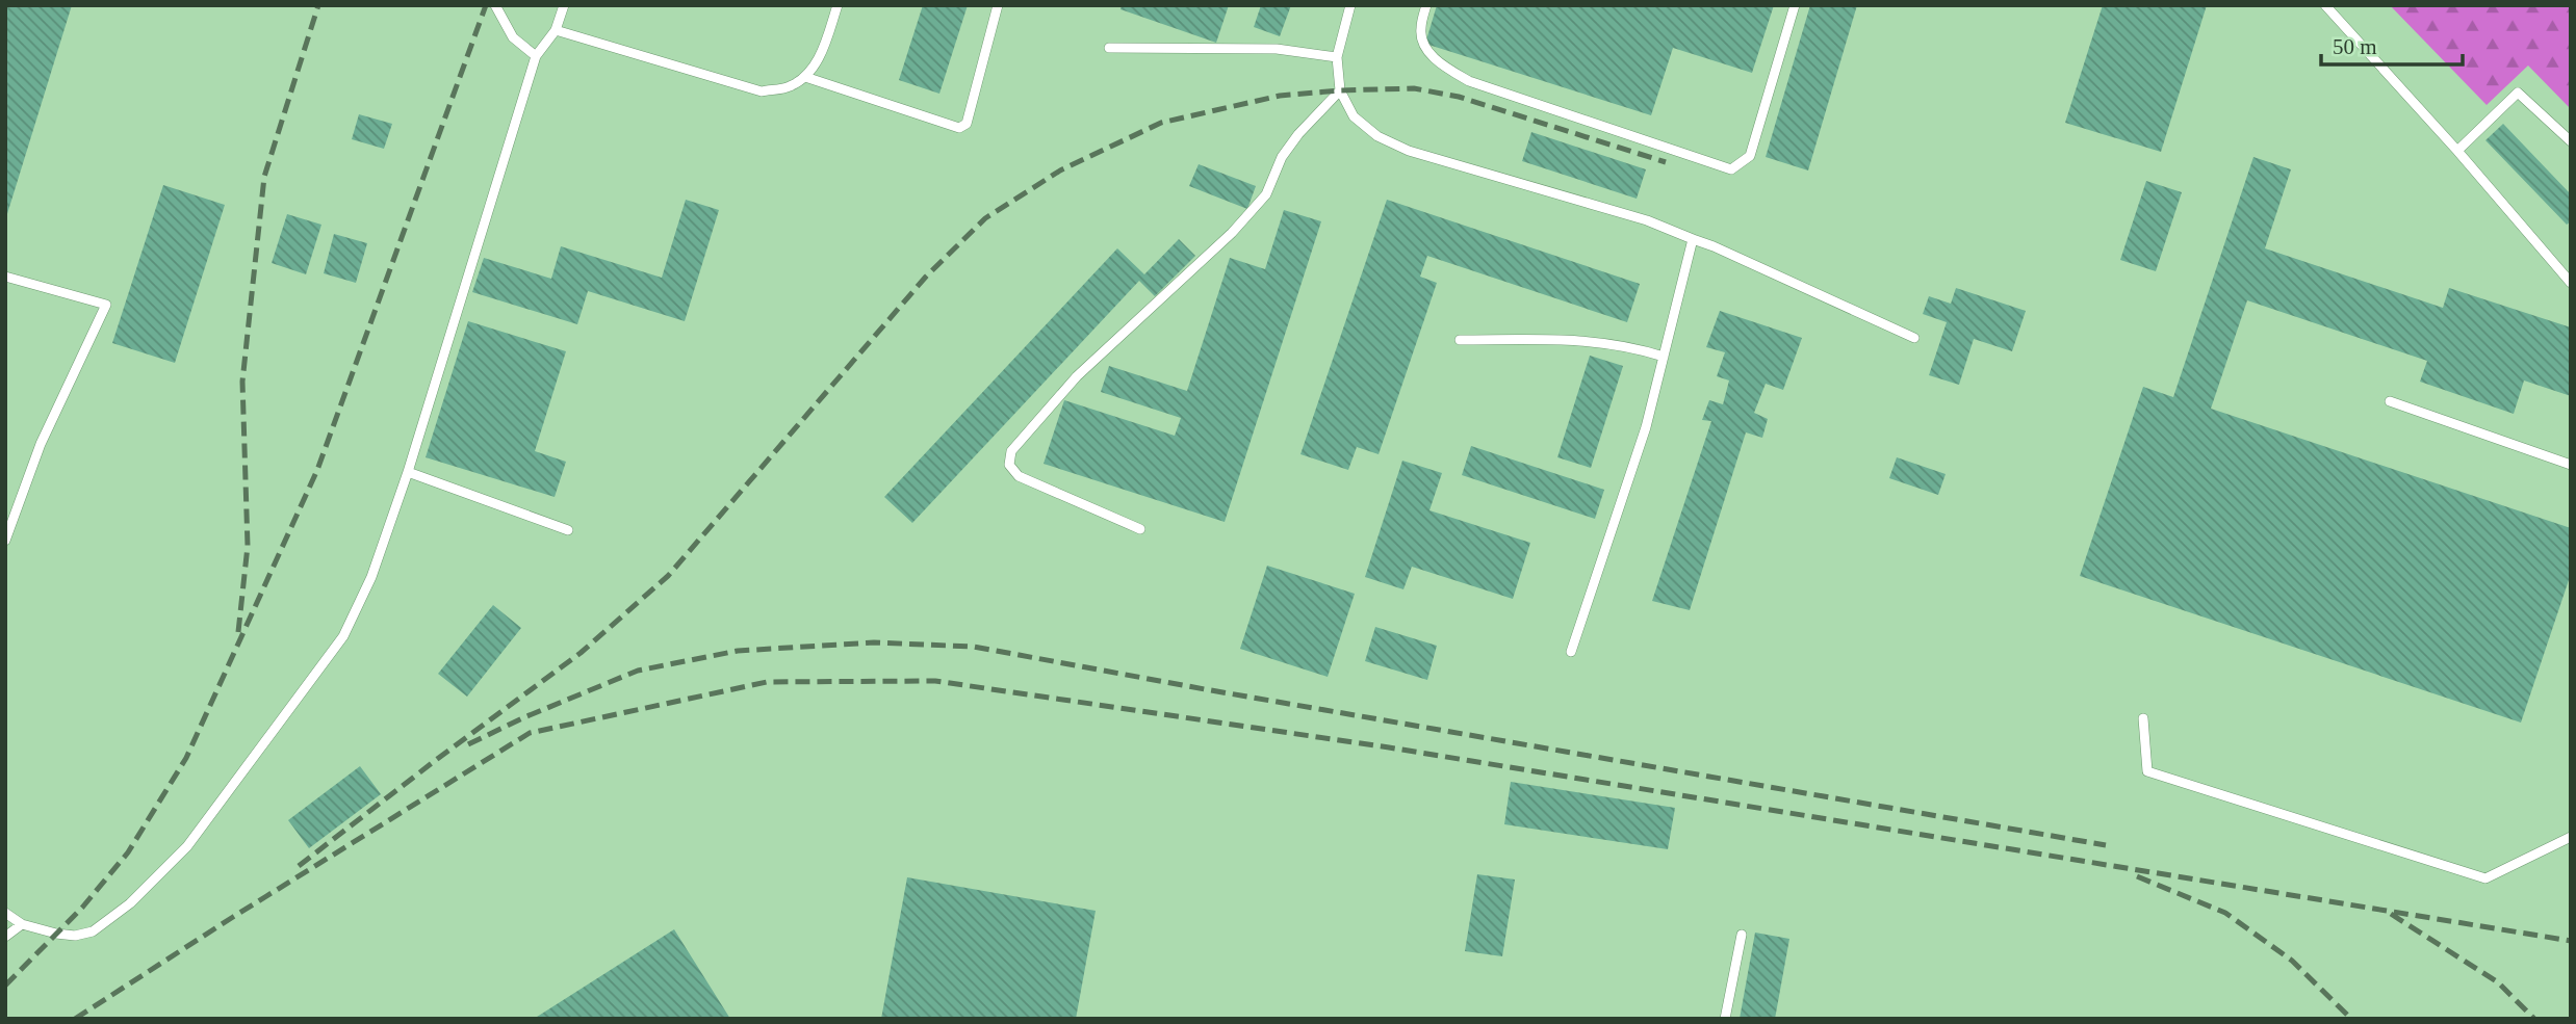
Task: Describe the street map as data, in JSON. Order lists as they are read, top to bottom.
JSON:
{
  "scale_bar": "50 m"
}
